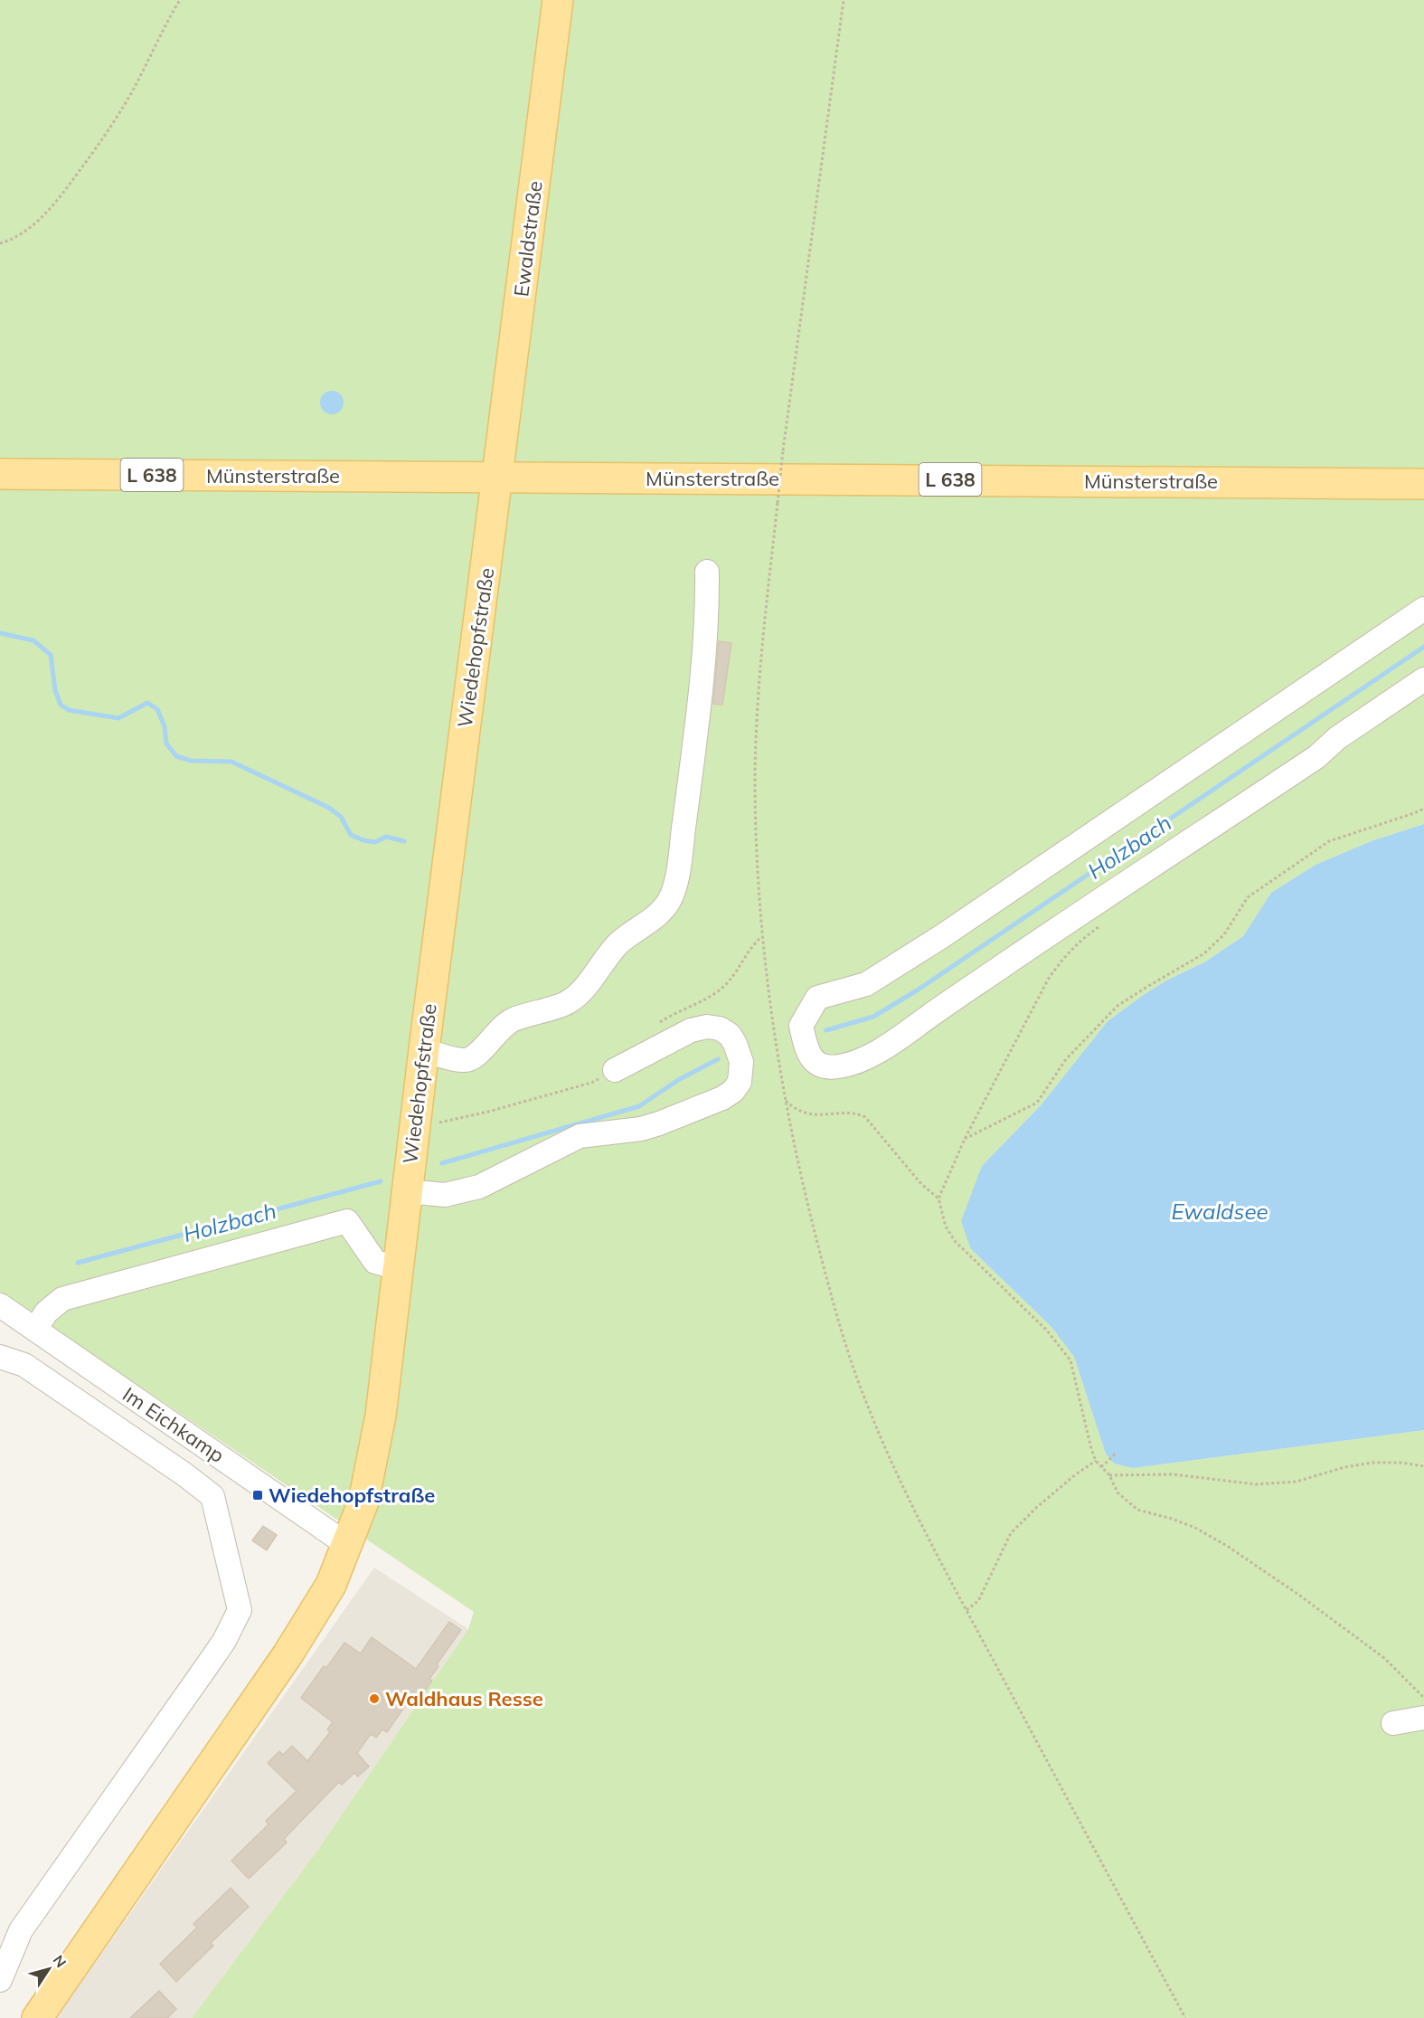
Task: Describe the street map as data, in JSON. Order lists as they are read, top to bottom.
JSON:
{
  "streets": {
    "main road": [
      "Ewaldstraße",
      "L 638",
      "Münsterstraße",
      "Wiedehopfstraße"
    ],
    "street": ["Im Eichkamp"]
  },
  "crossings": [
    ["Ewaldstraße", "Münsterstraße"],
    ["Ewaldstraße", "Wiedehopfstraße"],
    ["Münsterstraße", "Wiedehopfstraße"],
    ["Wiedehopfstraße", "Im Eichkamp"]
  ],
  "water": ["Holzbach", "Ewaldsee"],
  "places": {
    "transit": ["Wiedehopfstraße"],
    "other": ["Waldhaus Resse"]
  },
  "north": "top right"
}
